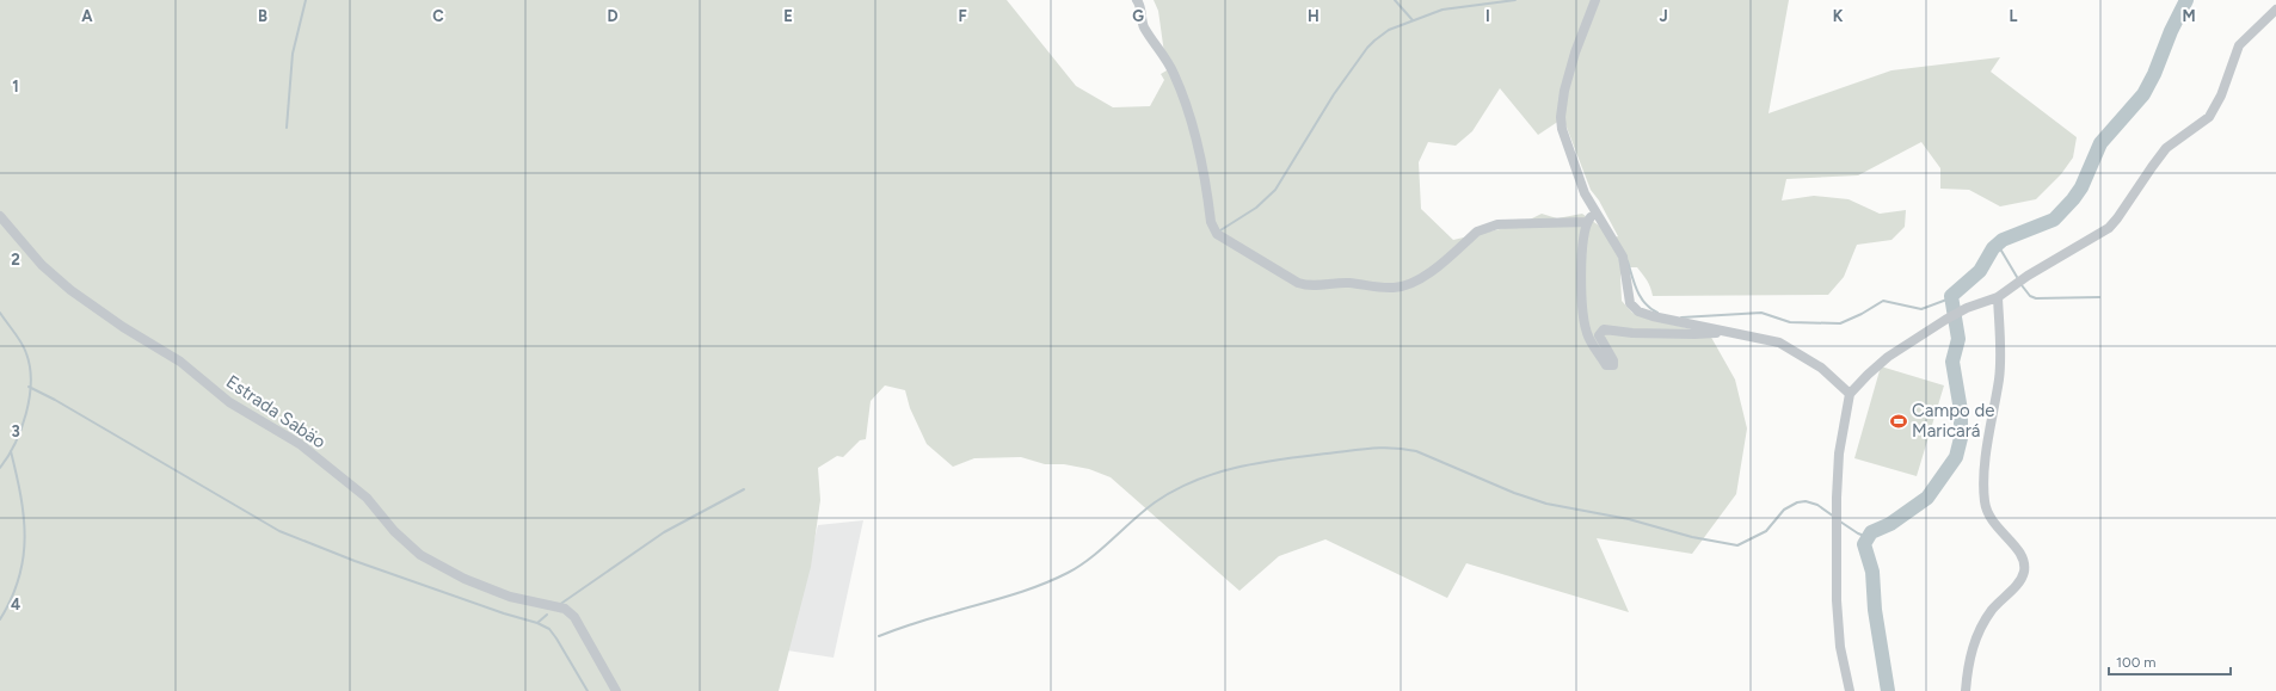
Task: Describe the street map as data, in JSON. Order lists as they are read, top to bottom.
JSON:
{
  "streets": {
    "street": ["Estrada Sabäo"]
  },
  "places": {
    "sports": ["Campo de Maricará"]
  },
  "scale_bar": "100 m",
  "grid": {
    "columns": [
      "A",
      "B",
      "C",
      "D",
      "E",
      "F",
      "G",
      "H",
      "I",
      "J",
      "K",
      "L",
      "M"
    ],
    "rows": [
      "1",
      "2",
      "3",
      "4"
    ]
  }
}
